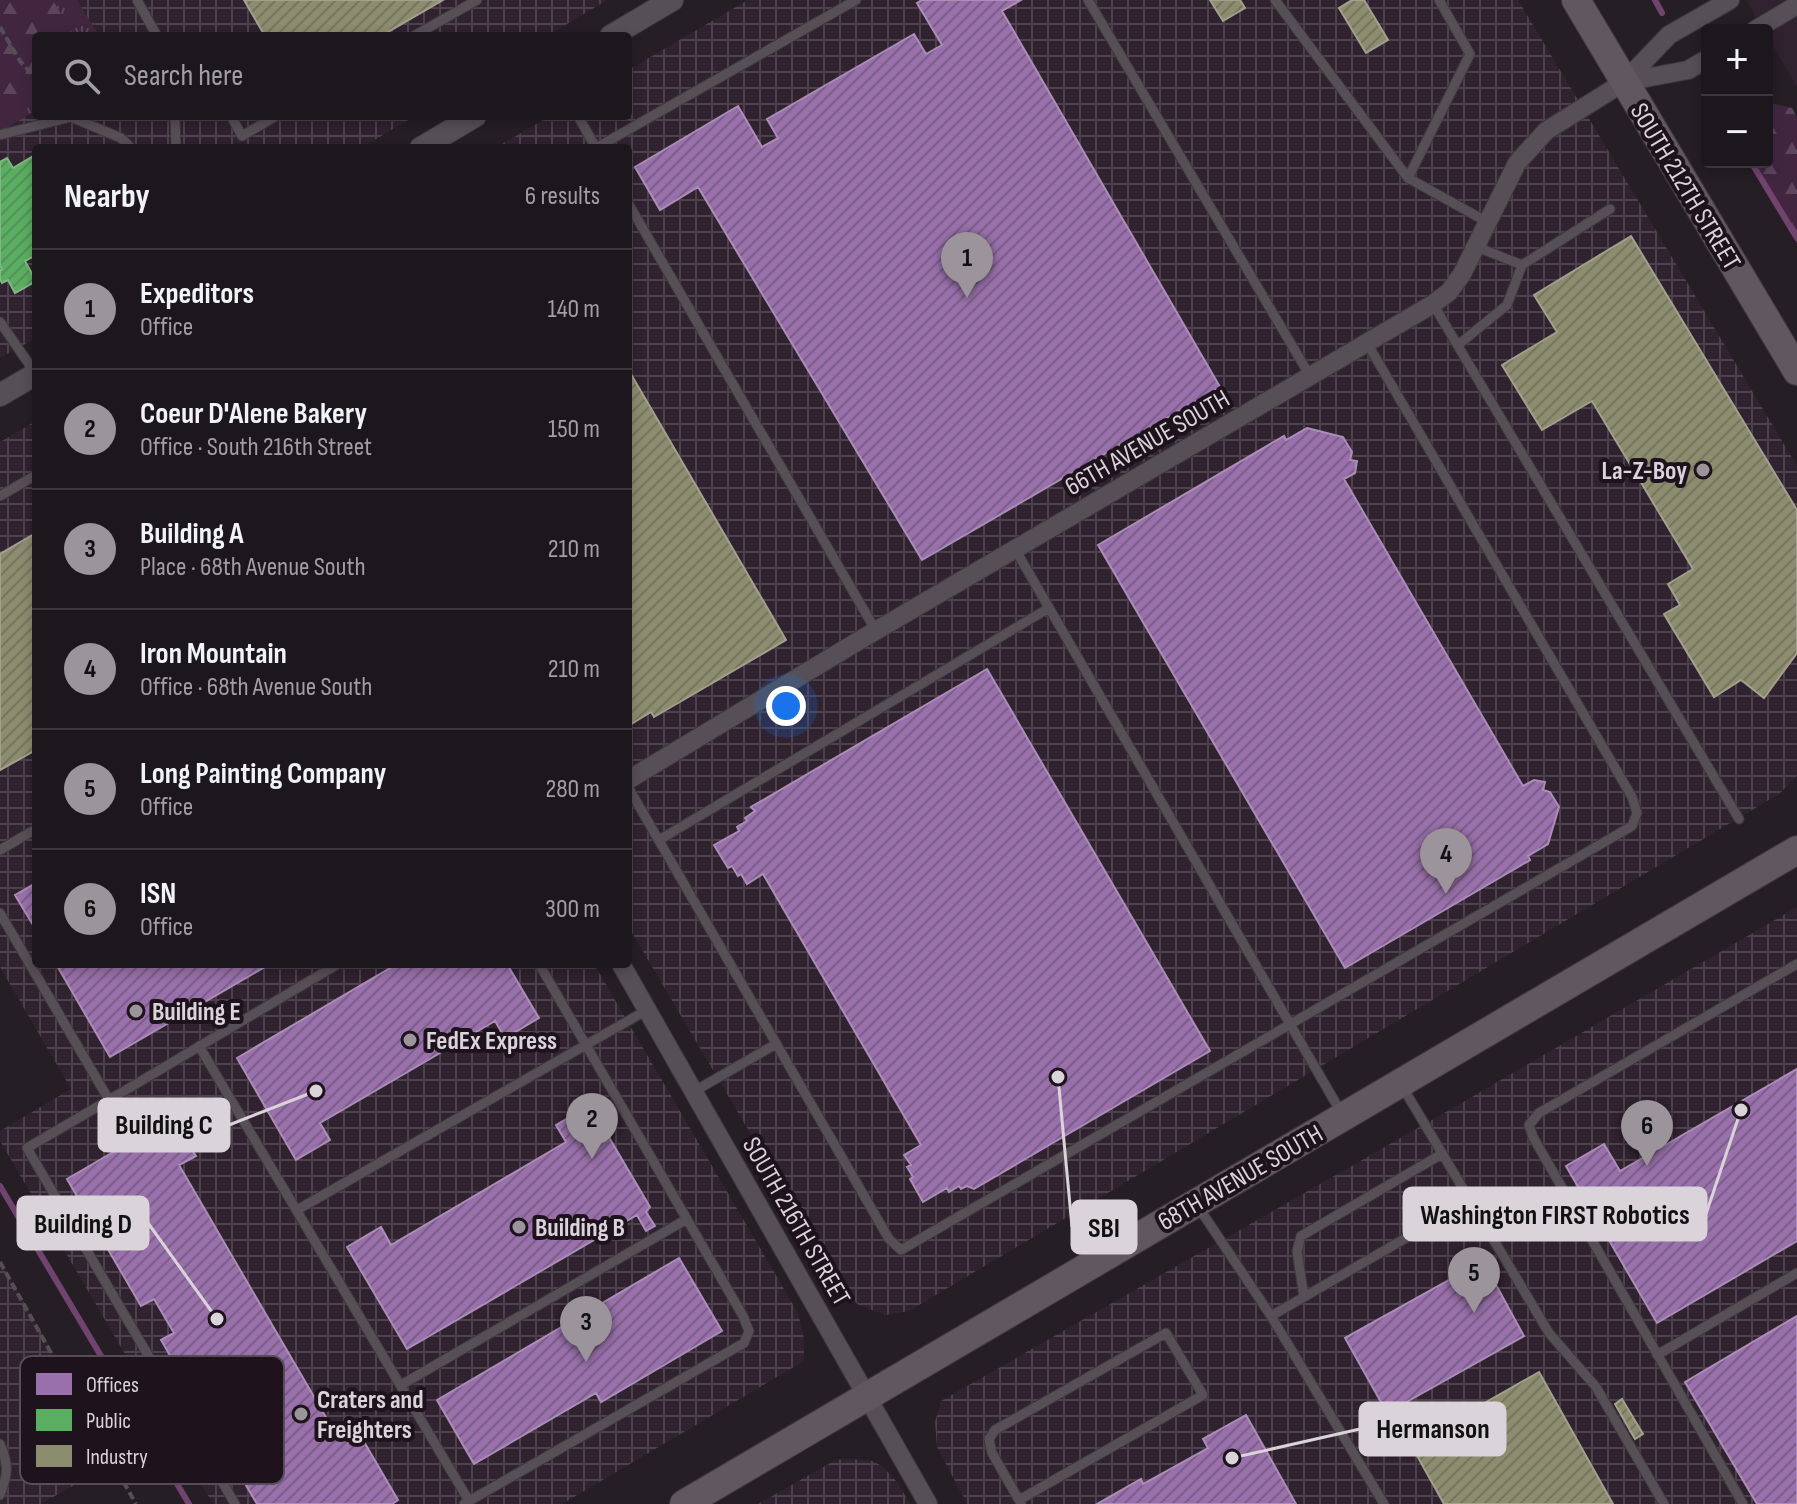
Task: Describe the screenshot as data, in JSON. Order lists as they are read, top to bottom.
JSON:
{
  "streets": {
    "main road": ["SOUTH 212TH STREET", "68TH AVENUE SOUTH"],
    "street": ["66TH AVENUE SOUTH", "SOUTH 216TH STREET"]
  },
  "crossings": [
    ["SOUTH 212TH STREET", "66TH AVENUE SOUTH"],
    ["68TH AVENUE SOUTH", "SOUTH 216TH STREET"]
  ],
  "places": [
    "La-Z-Boy",
    "Building E",
    "FedEx Express",
    "SBI",
    "Building C",
    "Washington FIRST Robotics",
    "Building B",
    "Building D",
    "Craters and Freighters",
    "Hermanson"
  ],
  "legend": ["Offices", "Public", "Industry"],
  "page": {
    "map_buttons": ["+", "−"],
    "search": "Search here",
    "heading": ["Nearby", "6 results"],
    "pins": [
      "1",
      "4",
      "2",
      "6",
      "5",
      "3"
    ],
    "list": [
      {
        "mark": "1",
        "name": "Expeditors",
        "note": "Office",
        "value": "140 m"
      },
      {
        "mark": "2",
        "name": "Coeur D'Alene Bakery",
        "note": "Office · South 216th Street",
        "value": "150 m"
      },
      {
        "mark": "3",
        "name": "Building A",
        "note": "Place · 68th Avenue South",
        "value": "210 m"
      },
      {
        "mark": "4",
        "name": "Iron Mountain",
        "note": "Office · 68th Avenue South",
        "value": "210 m"
      },
      {
        "mark": "5",
        "name": "Long Painting Company",
        "note": "Office",
        "value": "280 m"
      },
      {
        "mark": "6",
        "name": "ISN",
        "note": "Office",
        "value": "300 m"
      }
    ]
  }
}
